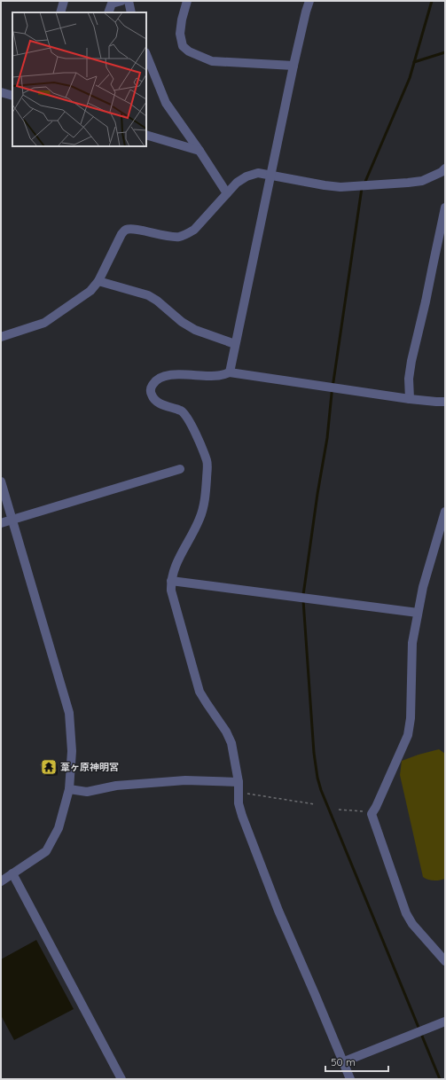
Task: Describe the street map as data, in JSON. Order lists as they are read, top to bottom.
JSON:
{
  "places": {
    "temple": ["葦ヶ原神明宮"]
  },
  "scale_bar": "50 m"
}
